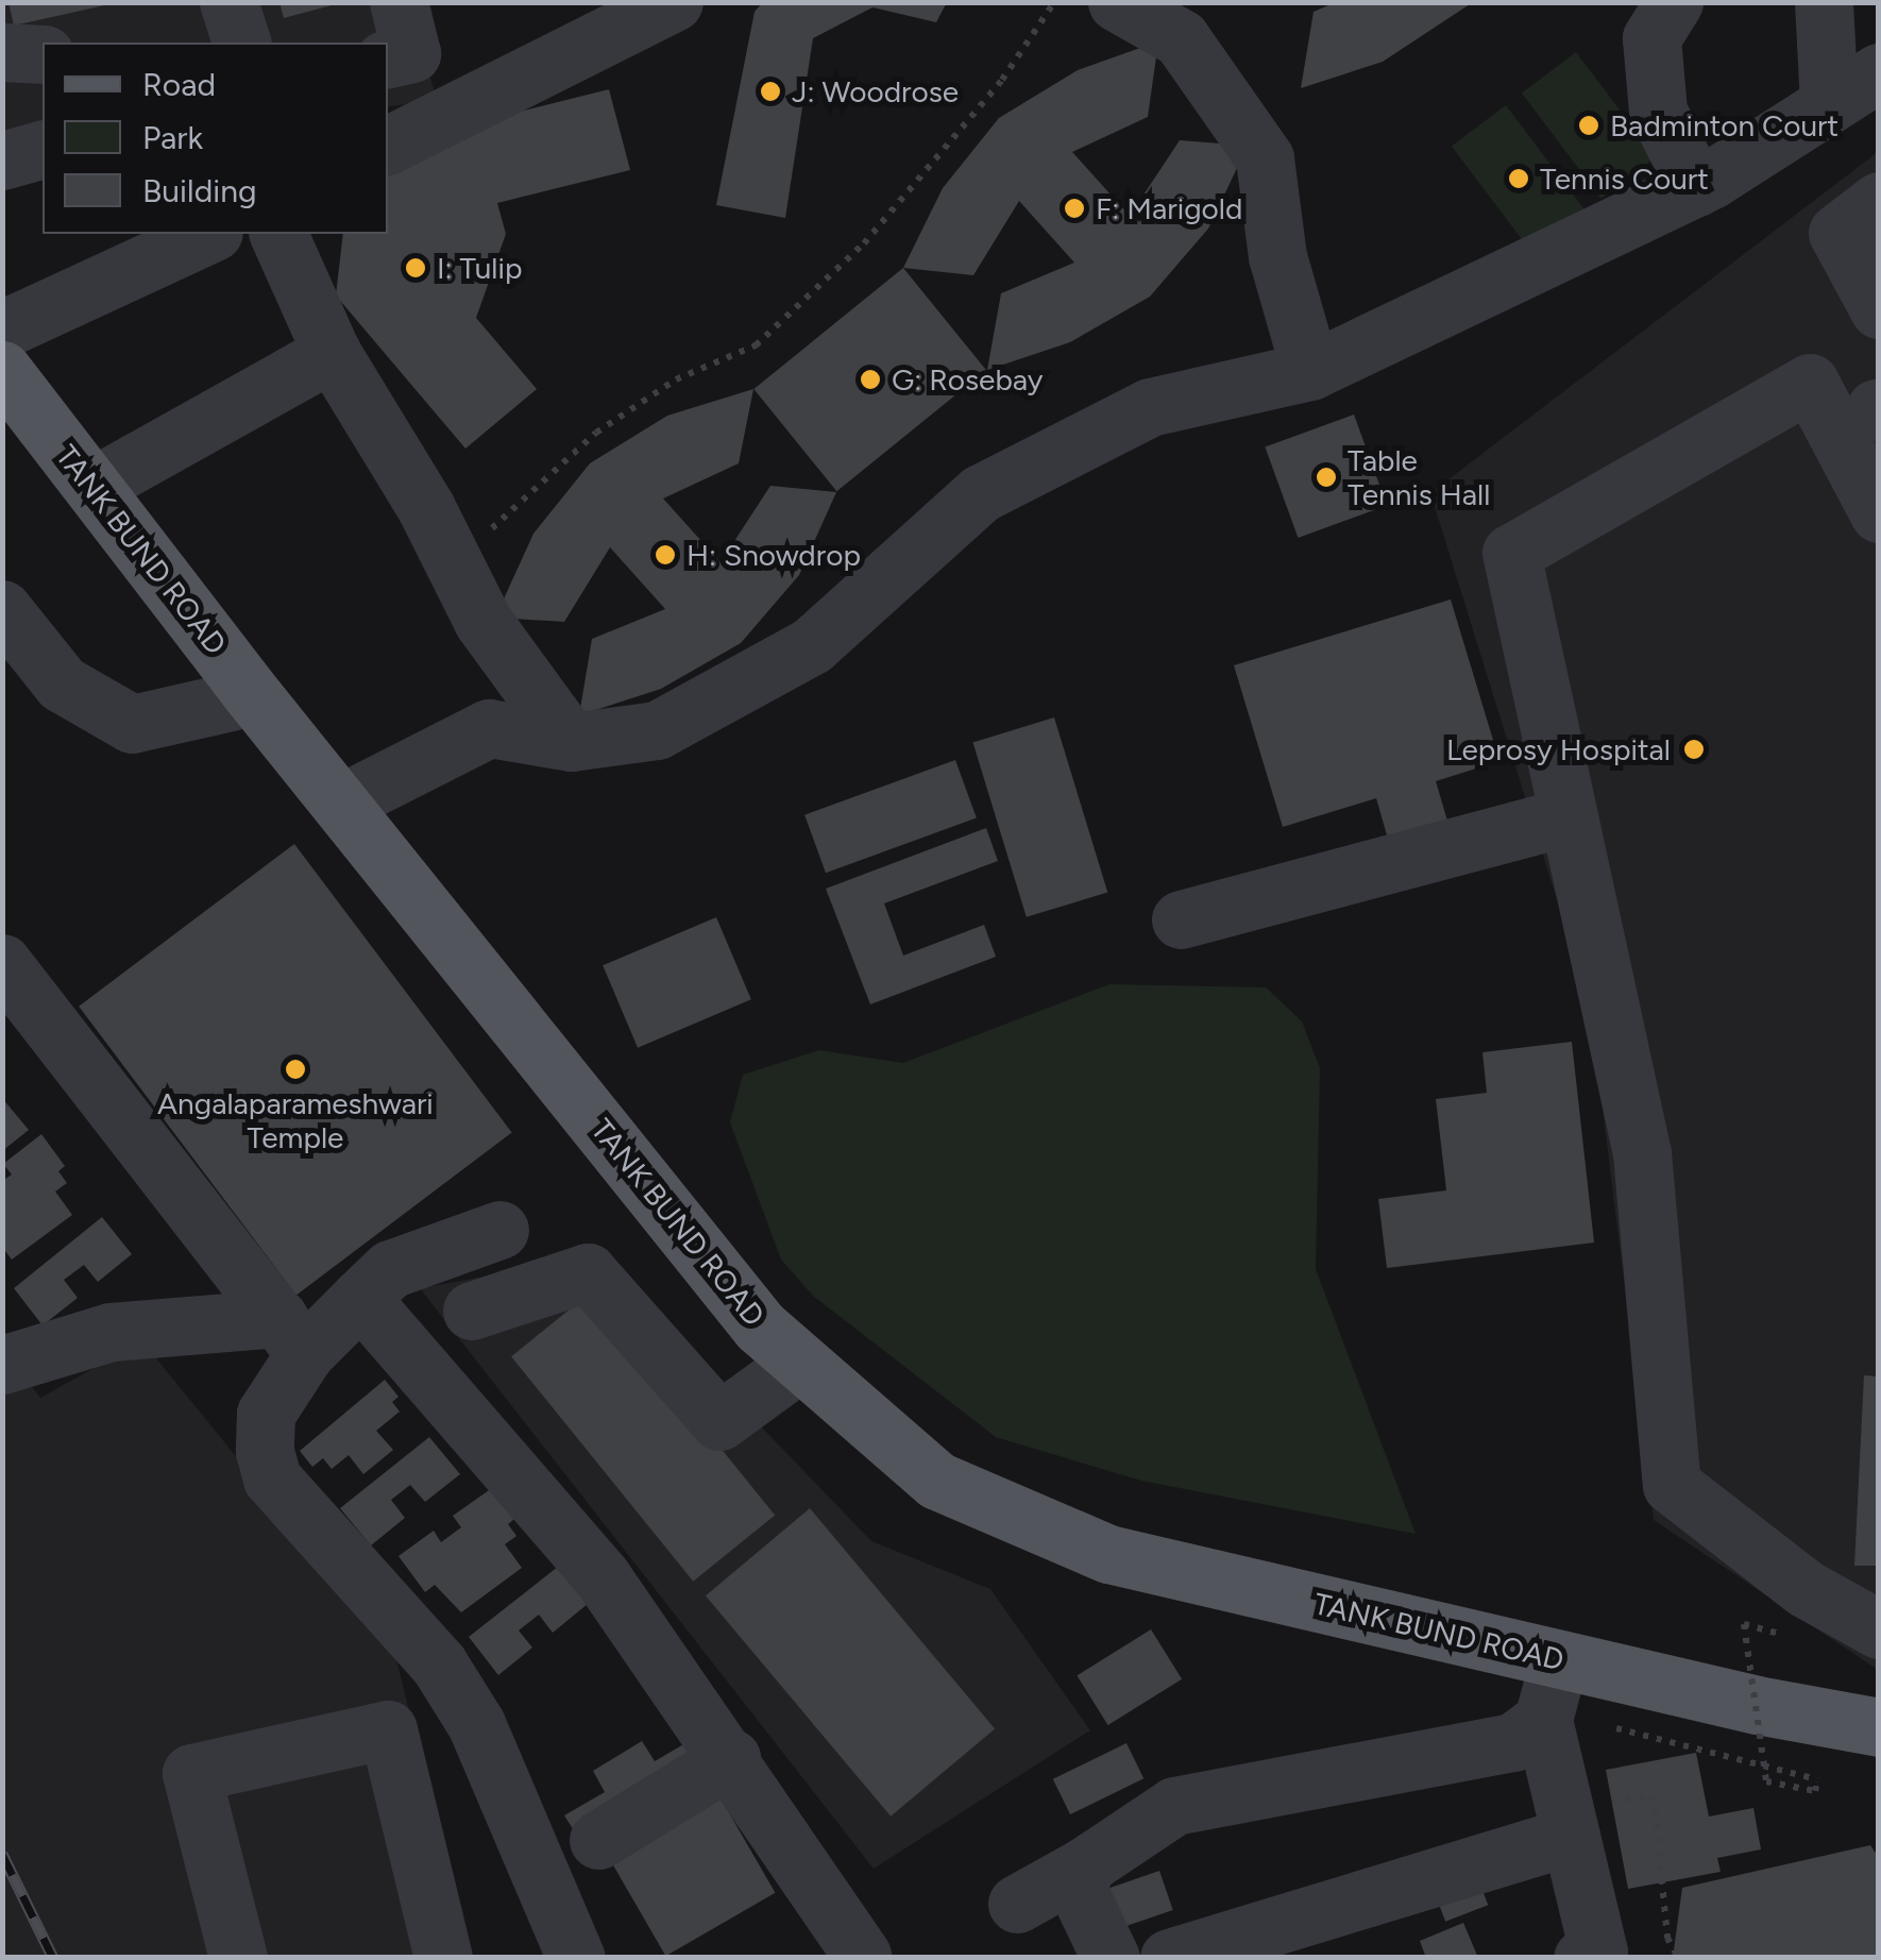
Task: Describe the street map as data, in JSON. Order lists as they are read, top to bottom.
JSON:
{
  "streets": {
    "main road": ["TANK BUND ROAD"]
  },
  "places": [
    "J: Woodrose",
    "Badminton Court",
    "Tennis Court",
    "F: Marigold",
    "I: Tulip",
    "G: Rosebay",
    "Table Tennis Hall",
    "H: Snowdrop",
    "Leprosy Hospital",
    "Angalaparameshwari Temple"
  ],
  "legend": ["Road", "Park", "Building"]
}
